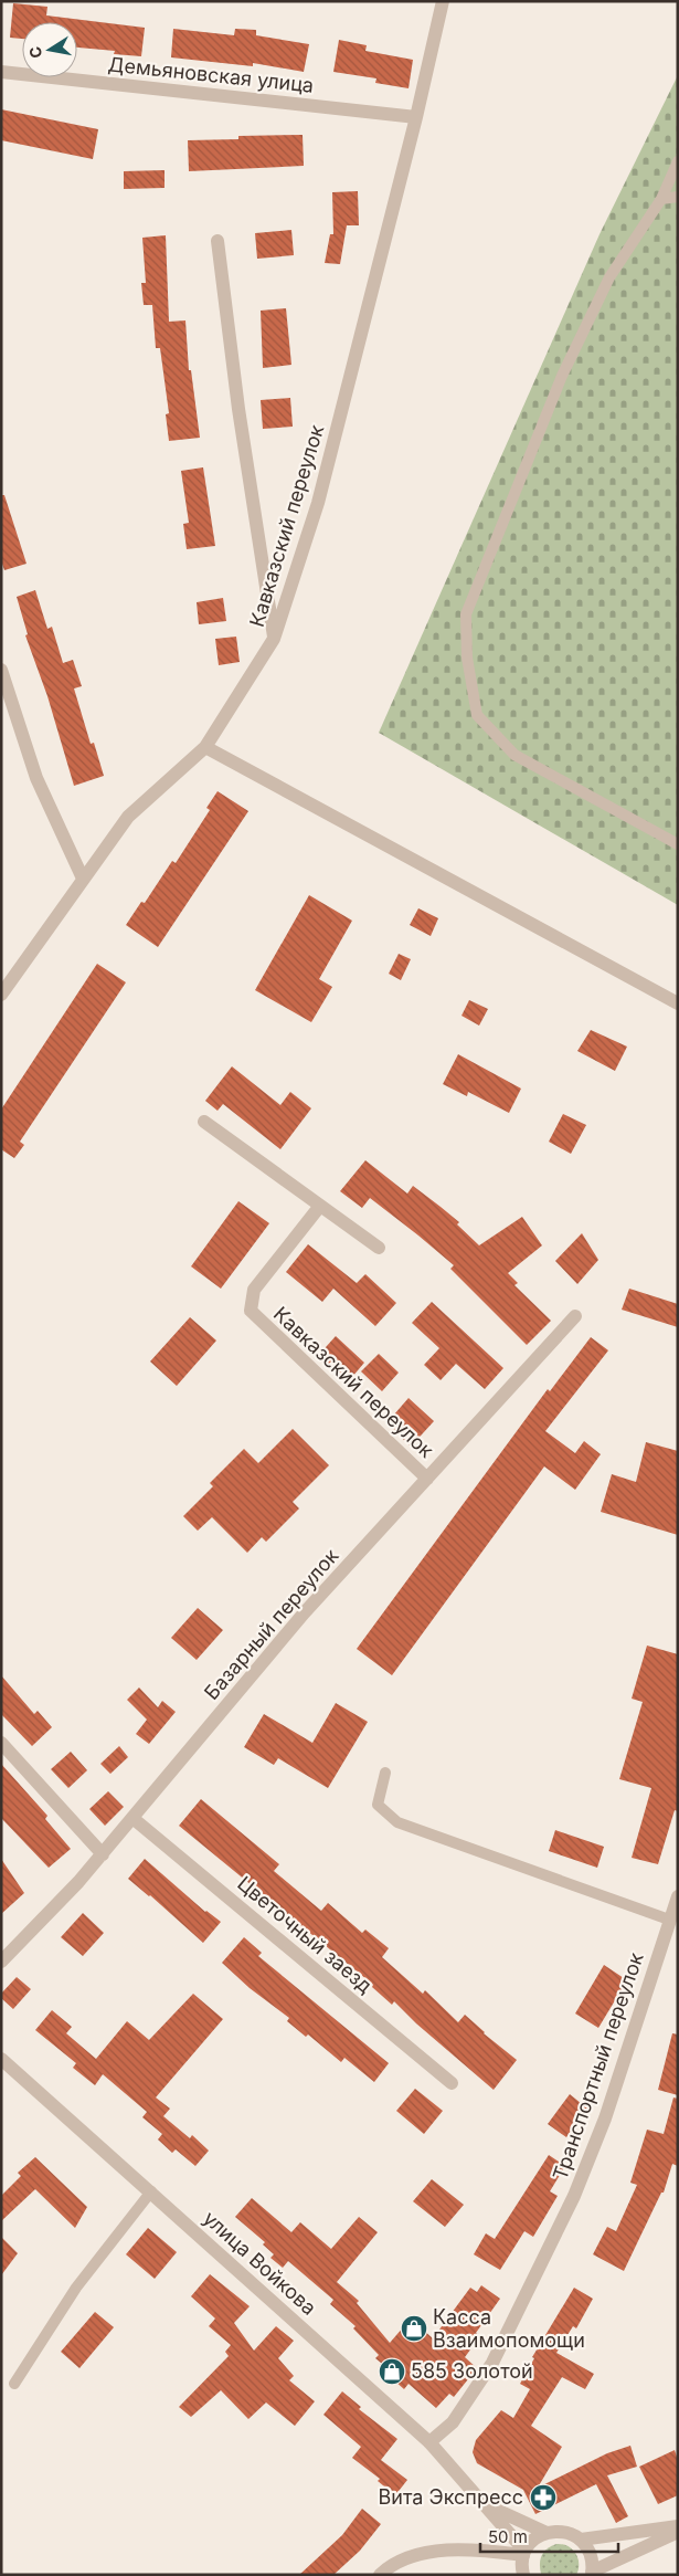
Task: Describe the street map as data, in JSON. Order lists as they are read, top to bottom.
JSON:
{
  "streets": {
    "street": [
      "Демьяновская улица",
      "Кавказский переулок",
      "Базарный переулок",
      "Цветочный заезд",
      "Транспортный переулок",
      "улица Войкова"
    ]
  },
  "crossings": [
    ["Демьяновская улица", "Кавказский переулок"],
    ["Кавказский переулок", "Базарный переулок"],
    ["Базарный переулок", "Цветочный заезд"],
    ["Транспортный переулок", "улица Войкова"]
  ],
  "places": {
    "shop": ["Касса Взаимопомощи", "585 Золотой"],
    "pharmacy": ["Вита Экспресс"]
  },
  "scale_bar": "50 m",
  "north": "left"
}
